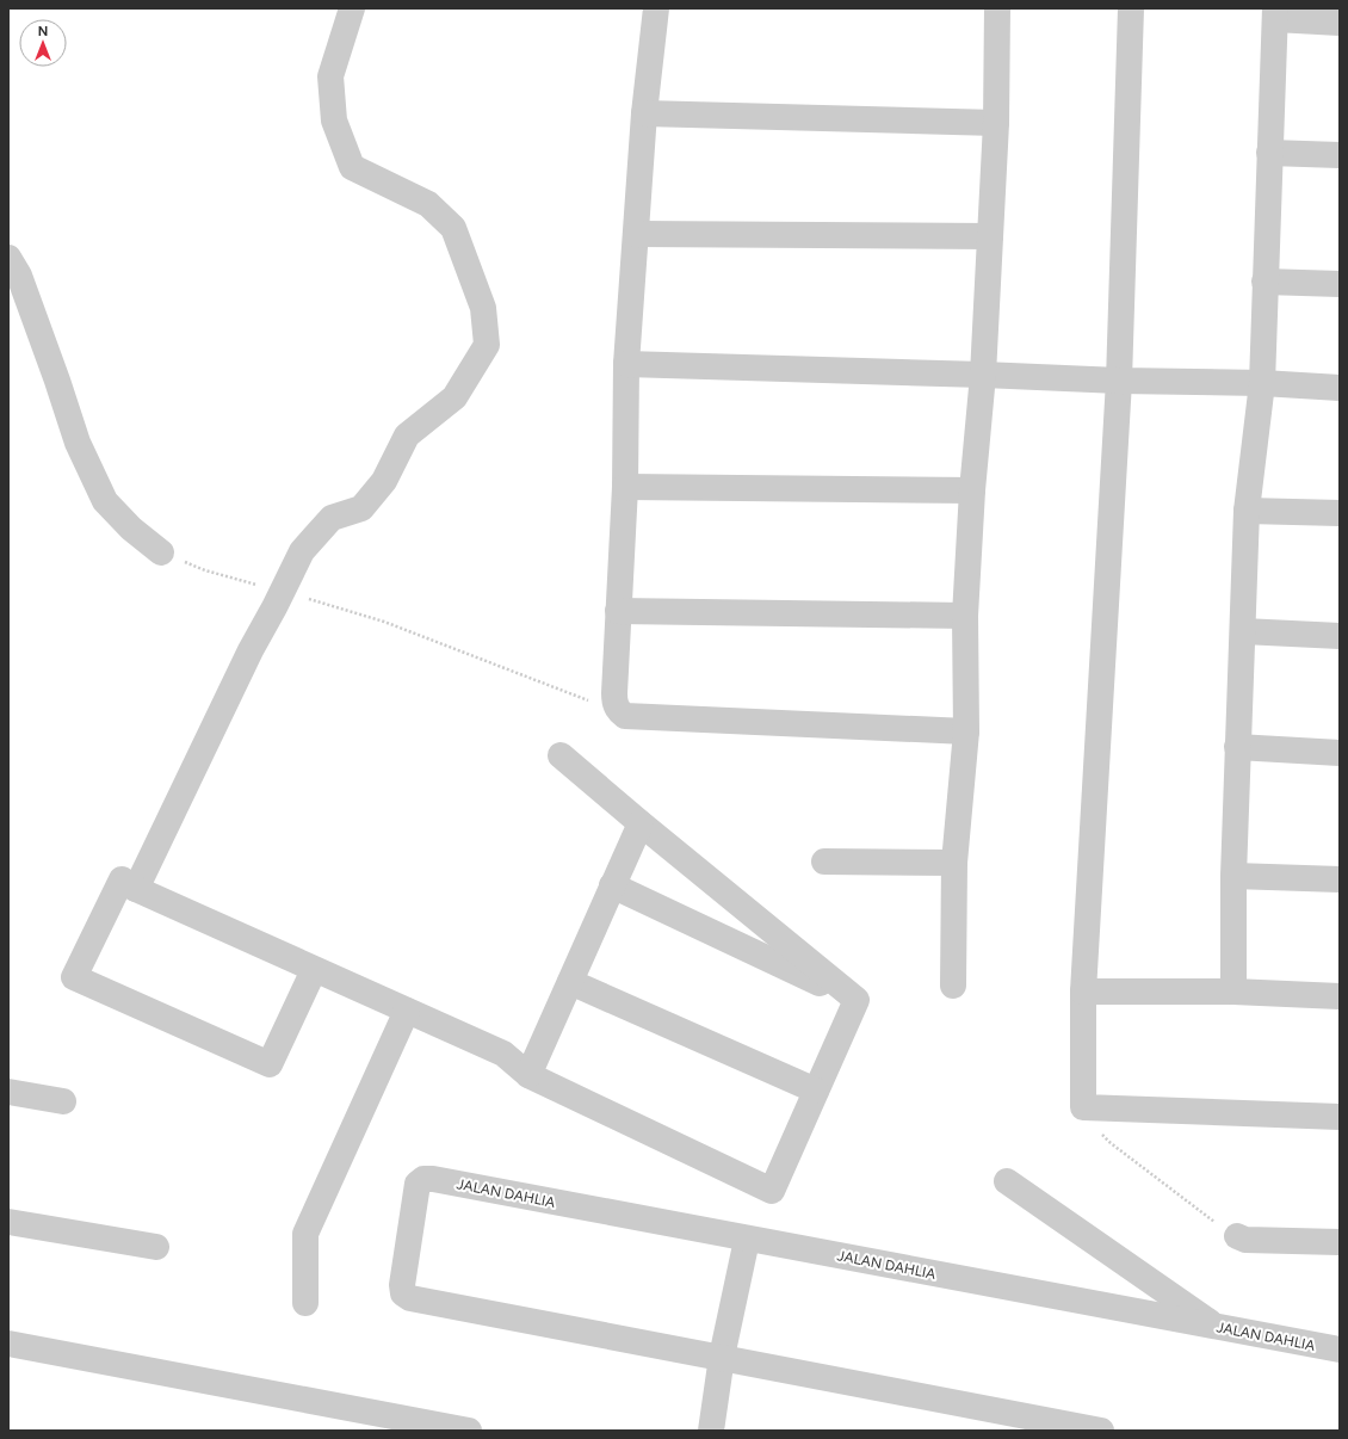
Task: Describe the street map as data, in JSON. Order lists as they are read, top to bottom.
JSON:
{
  "streets": {
    "street": ["JALAN DAHLIA"]
  },
  "north": "top"
}
